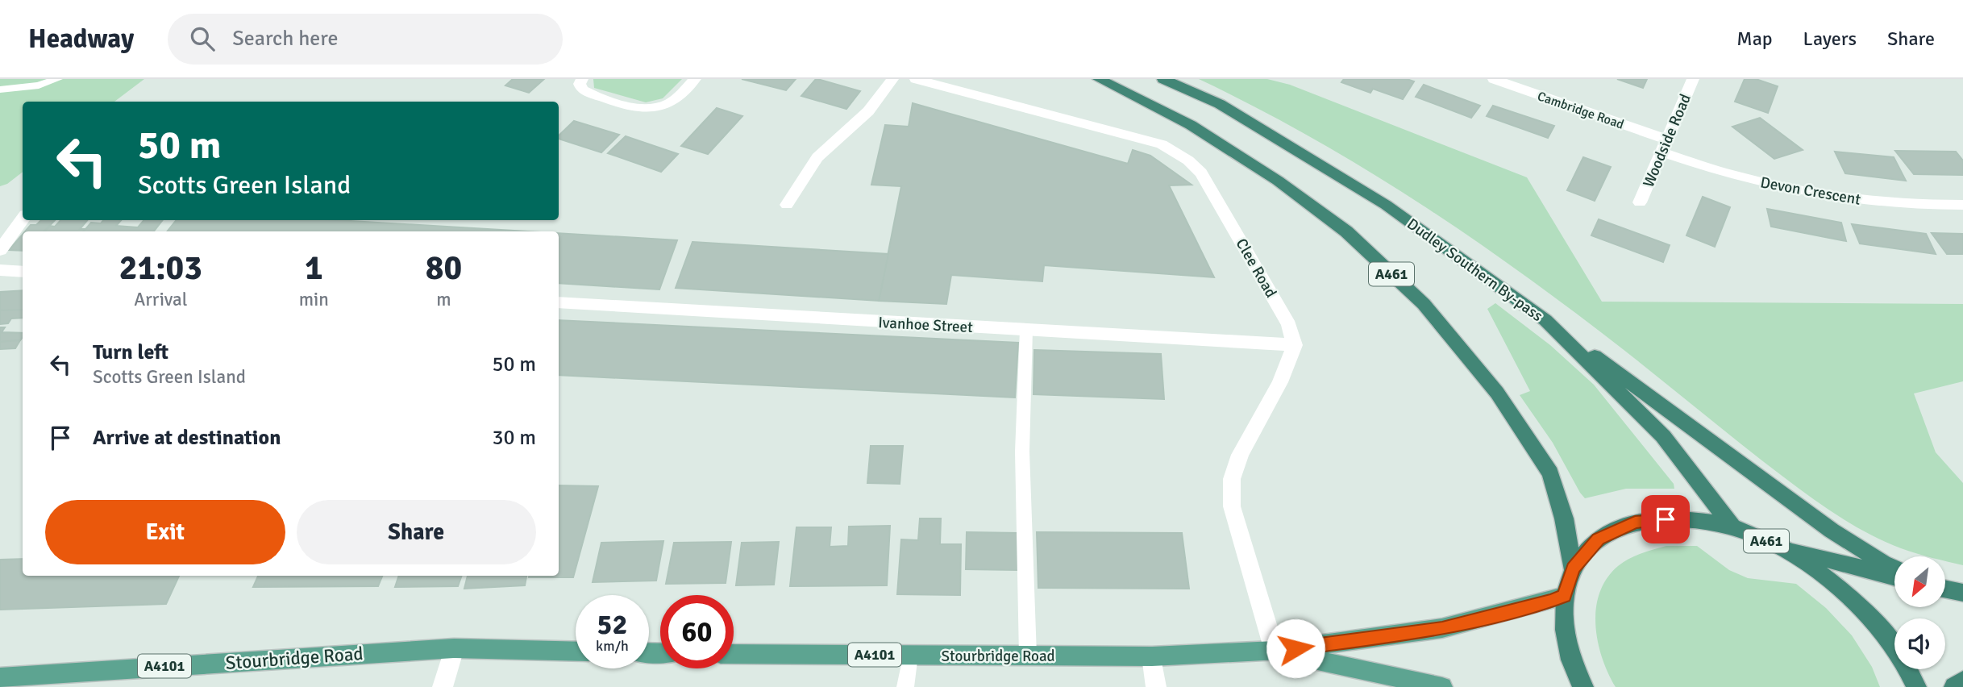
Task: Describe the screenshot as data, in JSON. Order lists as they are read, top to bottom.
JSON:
{
  "streets": {
    "highway": ["Dudley Southern By-pass", "A461"],
    "main road": ["A4101", "Stourbridge Road"],
    "street": [
      "Cambridge Road",
      "Woodside Road",
      "Devon Crescent",
      "Clee Road",
      "Ivanhoe Street"
    ]
  },
  "crossings": [
    ["Cambridge Road", "Woodside Road"],
    ["Cambridge Road", "Devon Crescent"],
    ["Woodside Road", "Devon Crescent"],
    ["Clee Road", "Ivanhoe Street"],
    ["Dudley Southern By-pass", "A461"],
    ["A461", "Stourbridge Road"]
  ],
  "north": "bottom left",
  "page": {
    "header": "Headway",
    "search": "Search here",
    "nav": ["Map", "Layers", "Share"],
    "turn": ["50 m", "Scotts Green Island"],
    "eta": [
      "21:03",
      "Arrival",
      "1",
      "min",
      "80",
      "m"
    ],
    "list": [
      {
        "name": "Turn left",
        "note": "Scotts Green Island",
        "value": "50 m"
      },
      {
        "name": "Arrive at destination",
        "value": "30 m"
      }
    ],
    "buttons": ["Exit", "Share"],
    "speed": "52 km/h",
    "limit": "60"
  }
}
